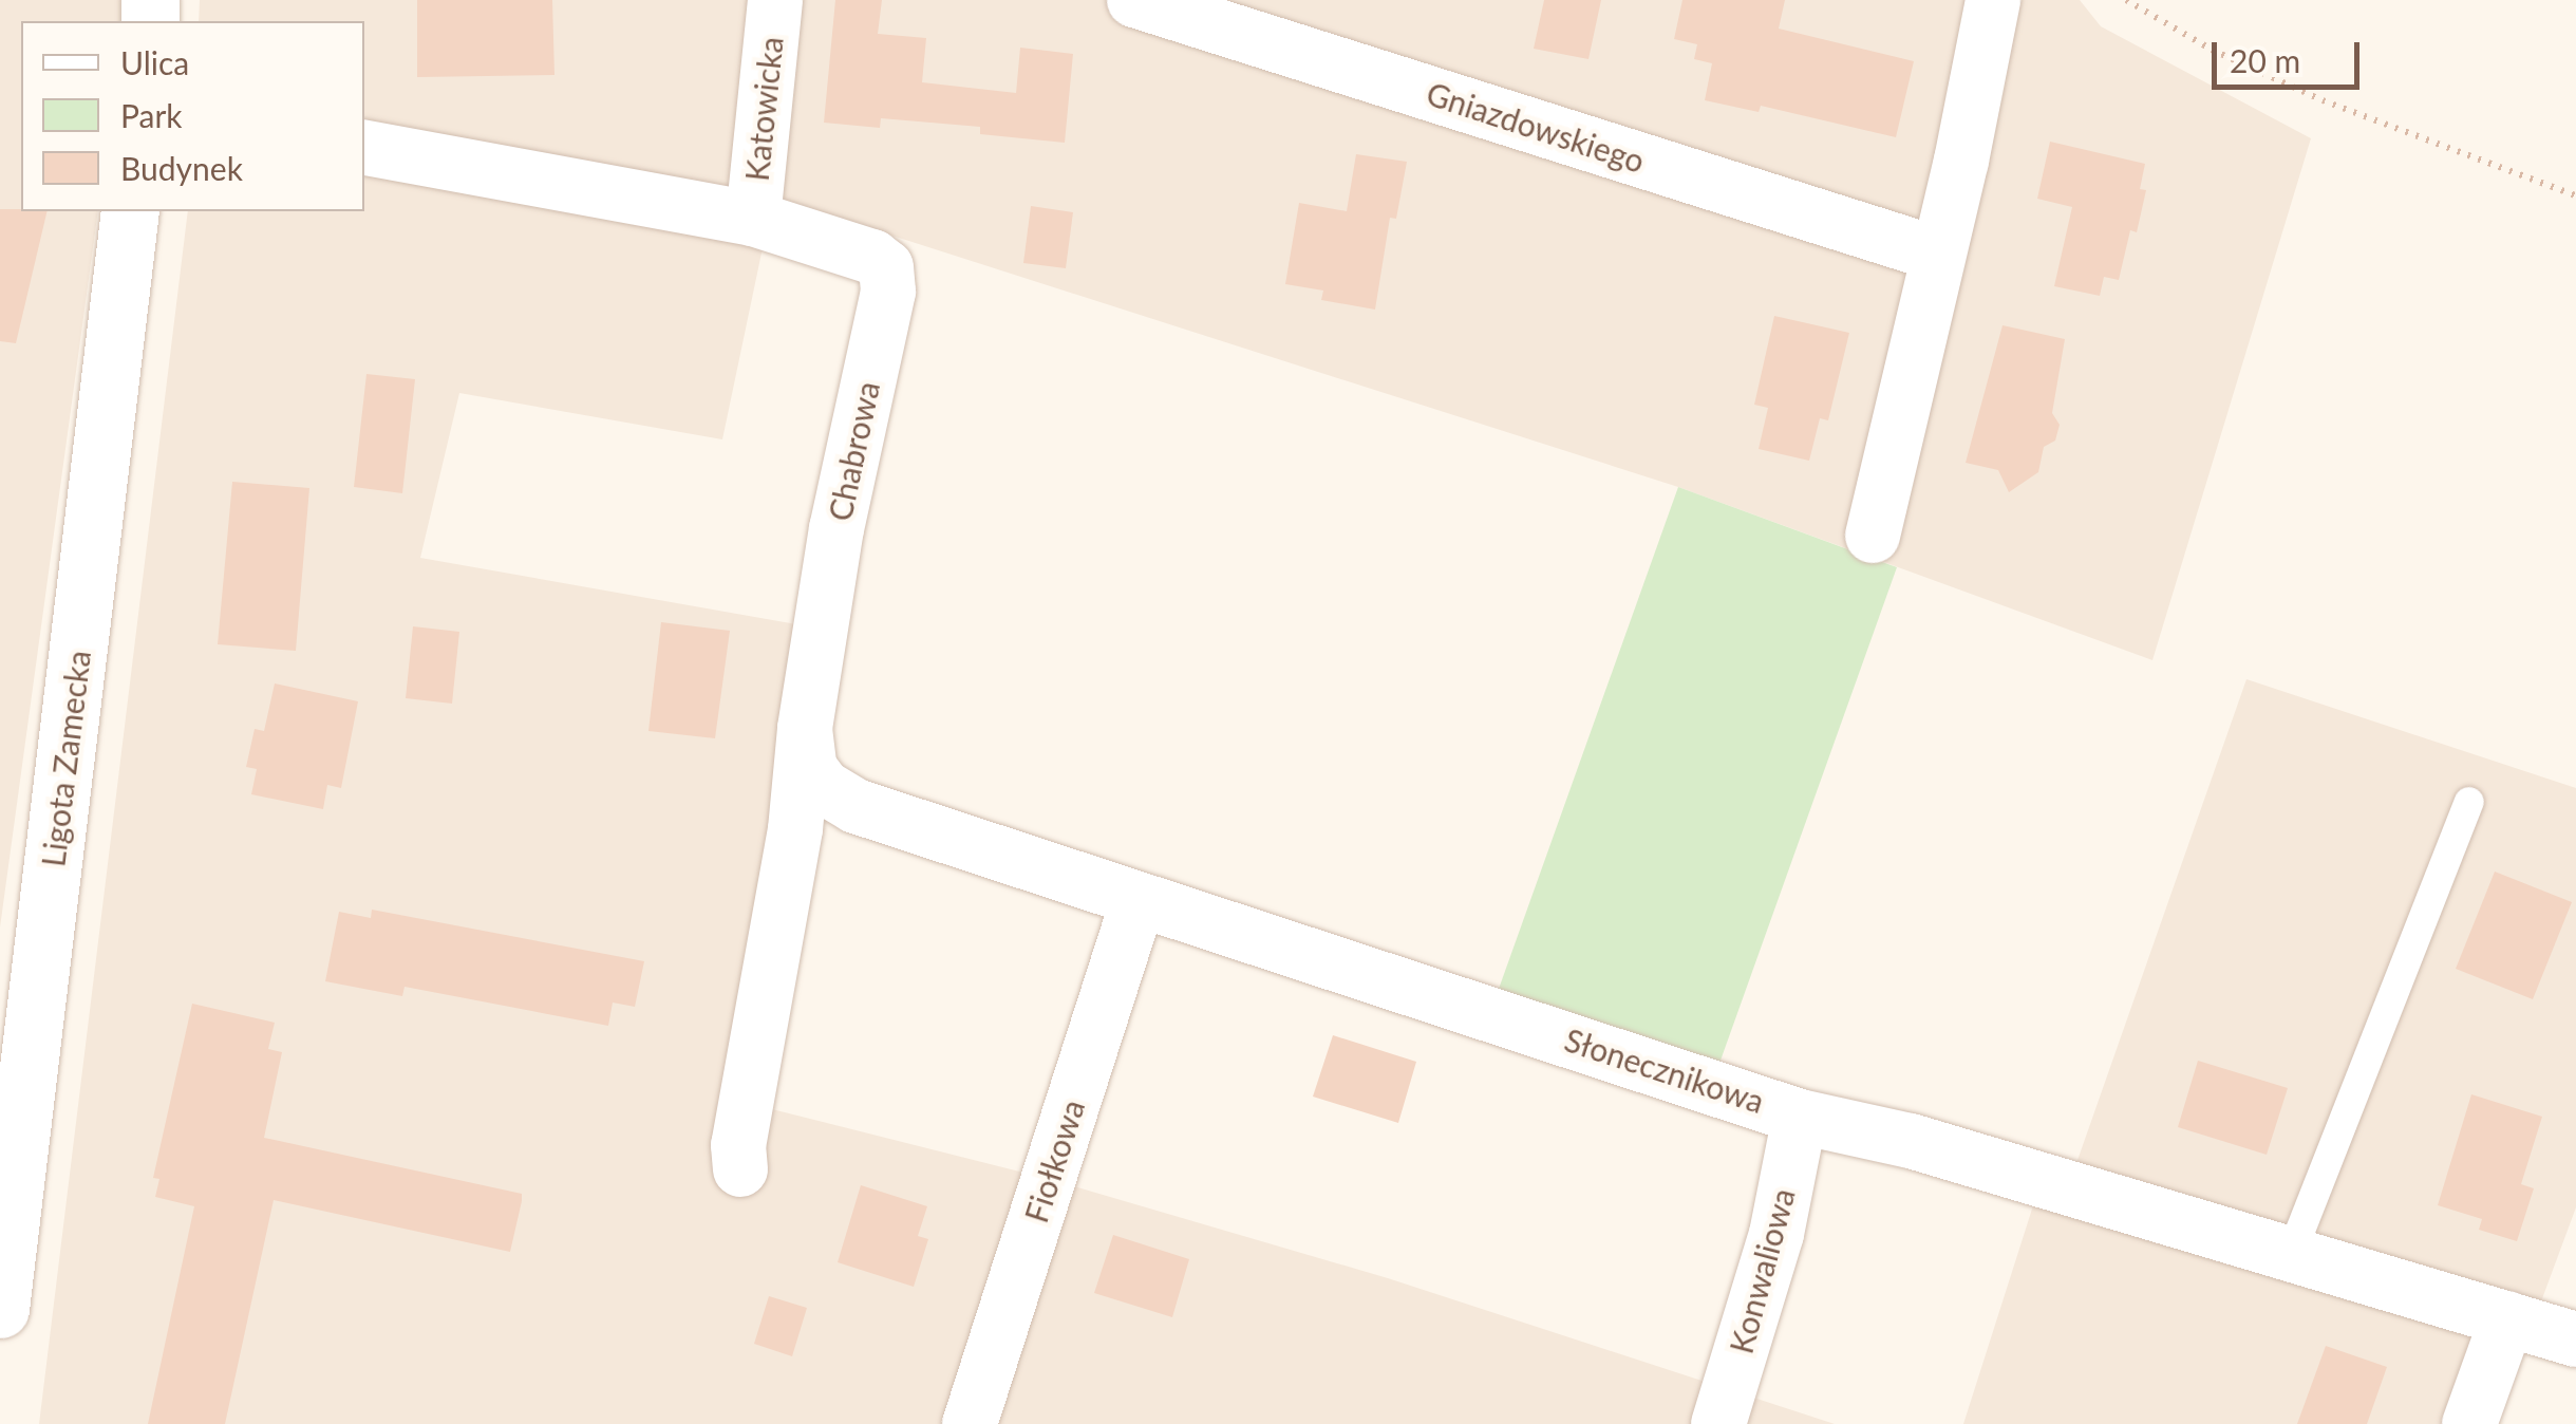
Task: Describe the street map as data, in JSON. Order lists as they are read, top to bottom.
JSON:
{
  "streets": {
    "main road": ["Ligota Zamecka"],
    "street": [
      "Katowicka",
      "Gniazdowskiego",
      "Chabrowa",
      "Słonecznikowa",
      "Fiołkowa",
      "Konwaliowa"
    ]
  },
  "crossings": [
    ["Katowicka", "Chabrowa"],
    ["Chabrowa", "Słonecznikowa"],
    ["Słonecznikowa", "Fiołkowa"],
    ["Słonecznikowa", "Konwaliowa"]
  ],
  "legend": ["Ulica", "Park", "Budynek"],
  "scale_bar": "20 m"
}
